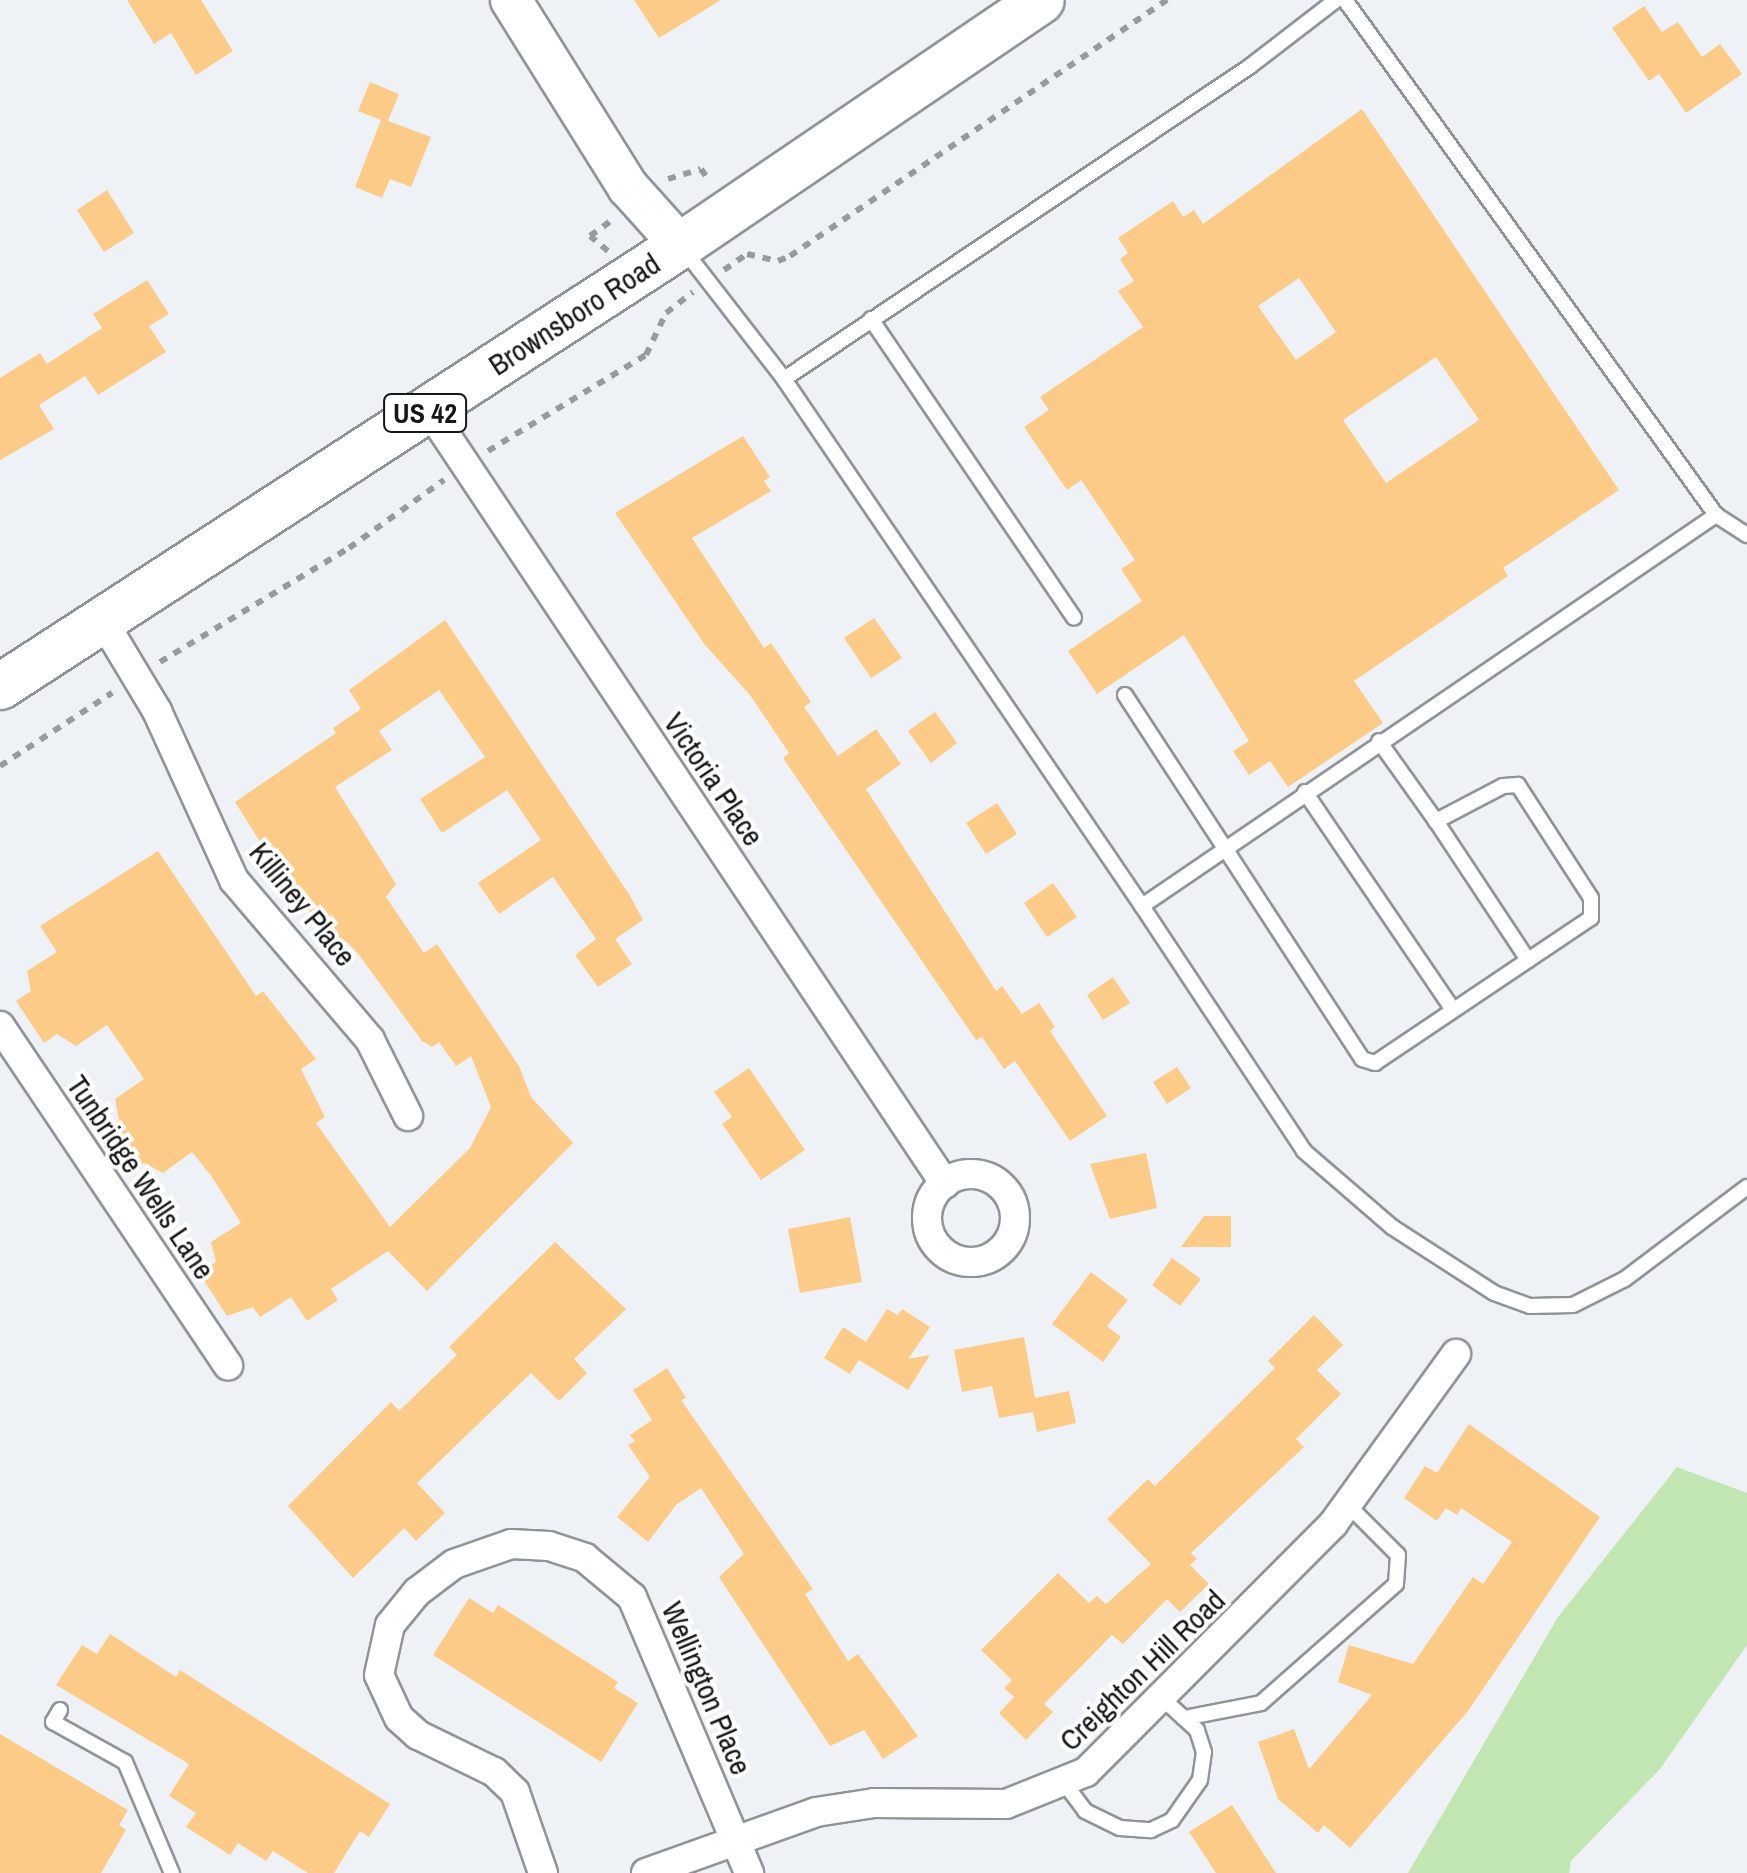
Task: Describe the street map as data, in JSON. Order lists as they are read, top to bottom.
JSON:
{
  "streets": {
    "main road": ["Brownsboro Road", "US 42"],
    "street": [
      "Victoria Place",
      "Killiney Place",
      "Tunbridge Wells Lane",
      "Creighton Hill Road",
      "Wellington Place"
    ]
  },
  "crossings": [
    ["Brownsboro Road", "Victoria Place"],
    ["Brownsboro Road", "Killiney Place"],
    ["Creighton Hill Road", "Wellington Place"]
  ]
}
